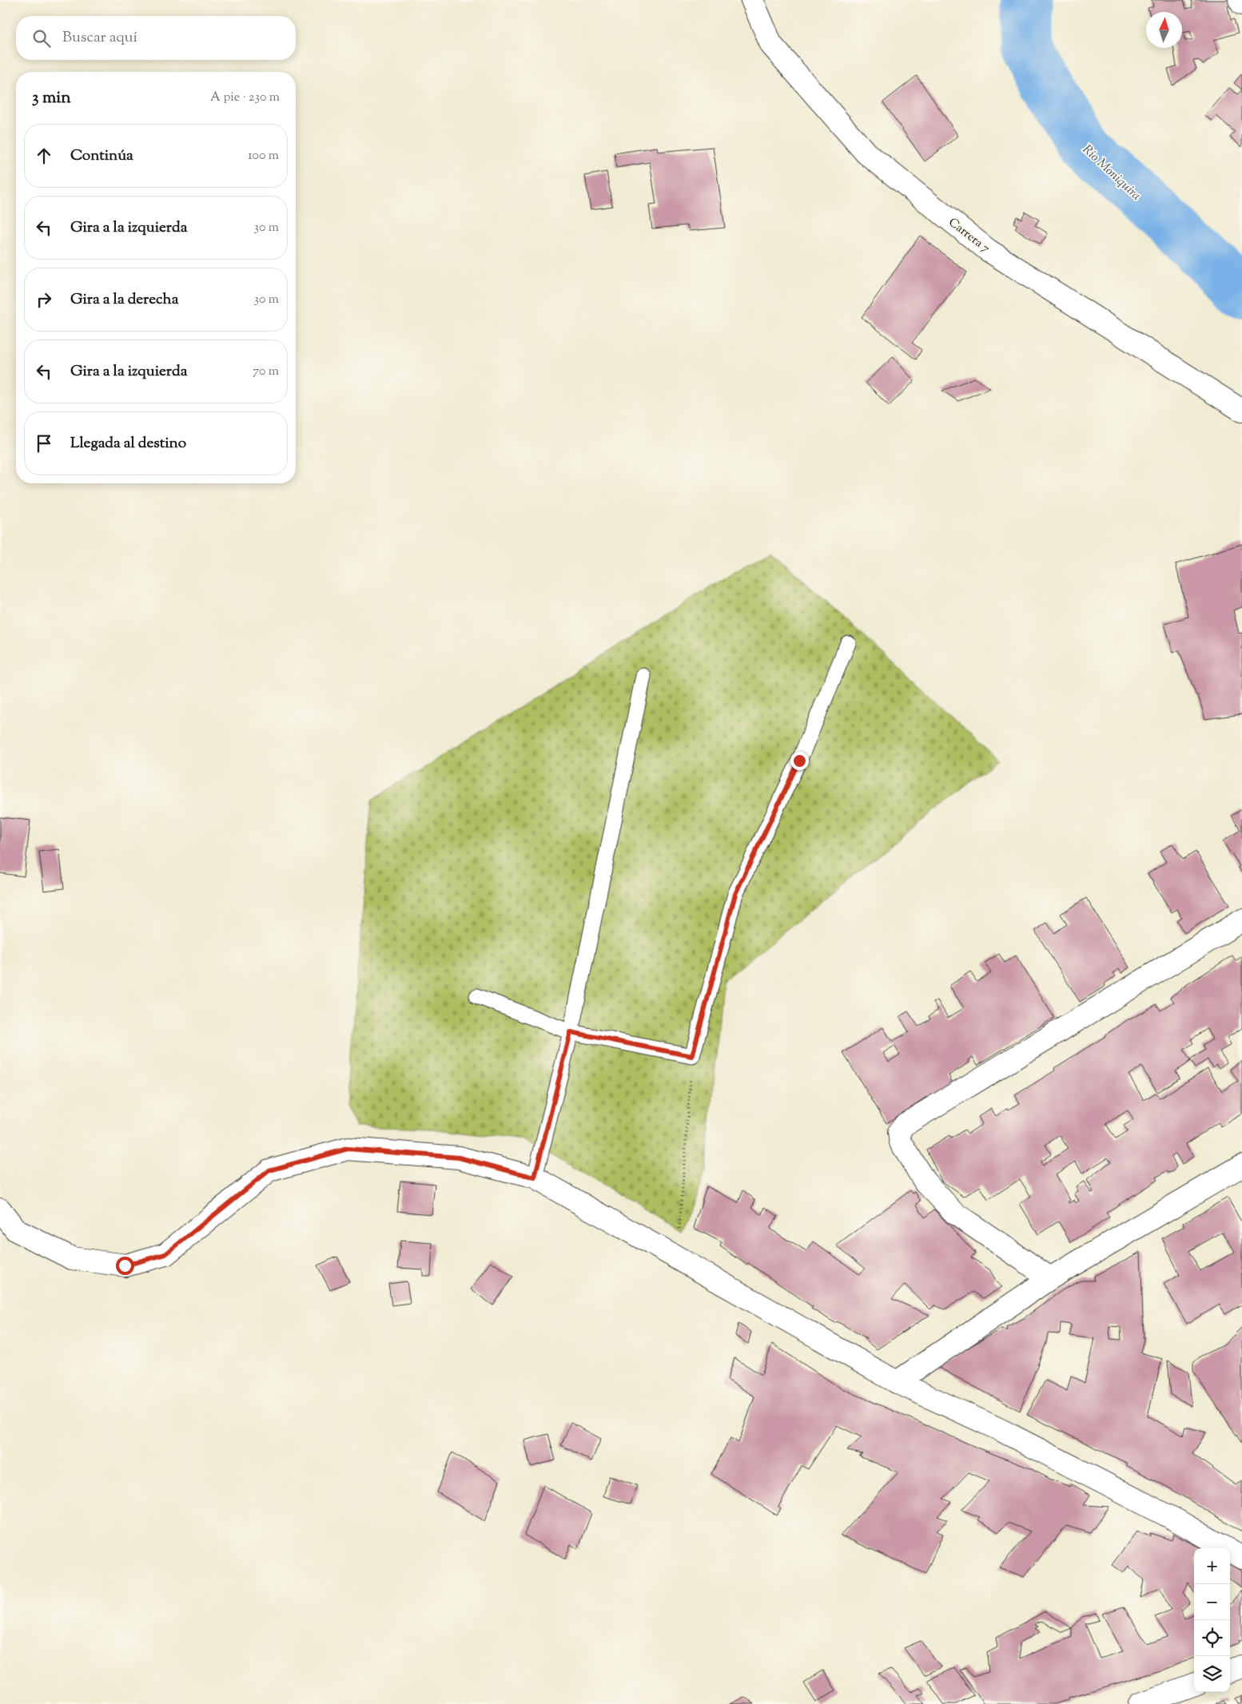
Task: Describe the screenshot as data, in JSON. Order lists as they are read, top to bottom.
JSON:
{
  "streets": {
    "street": ["Carrera 7"]
  },
  "water": ["Río Moniquira"],
  "north": "top",
  "page": {
    "search": "Buscar aquí",
    "heading": ["3 min", "A pie · 230 m"],
    "list": [
      ["Continúa", "100 m"],
      ["Gira a la izquierda", "30 m"],
      ["Gira a la derecha", "30 m"],
      ["Gira a la izquierda", "70 m"],
      "Llegada al destino"
    ],
    "map_buttons": ["+", "−"]
  }
}
